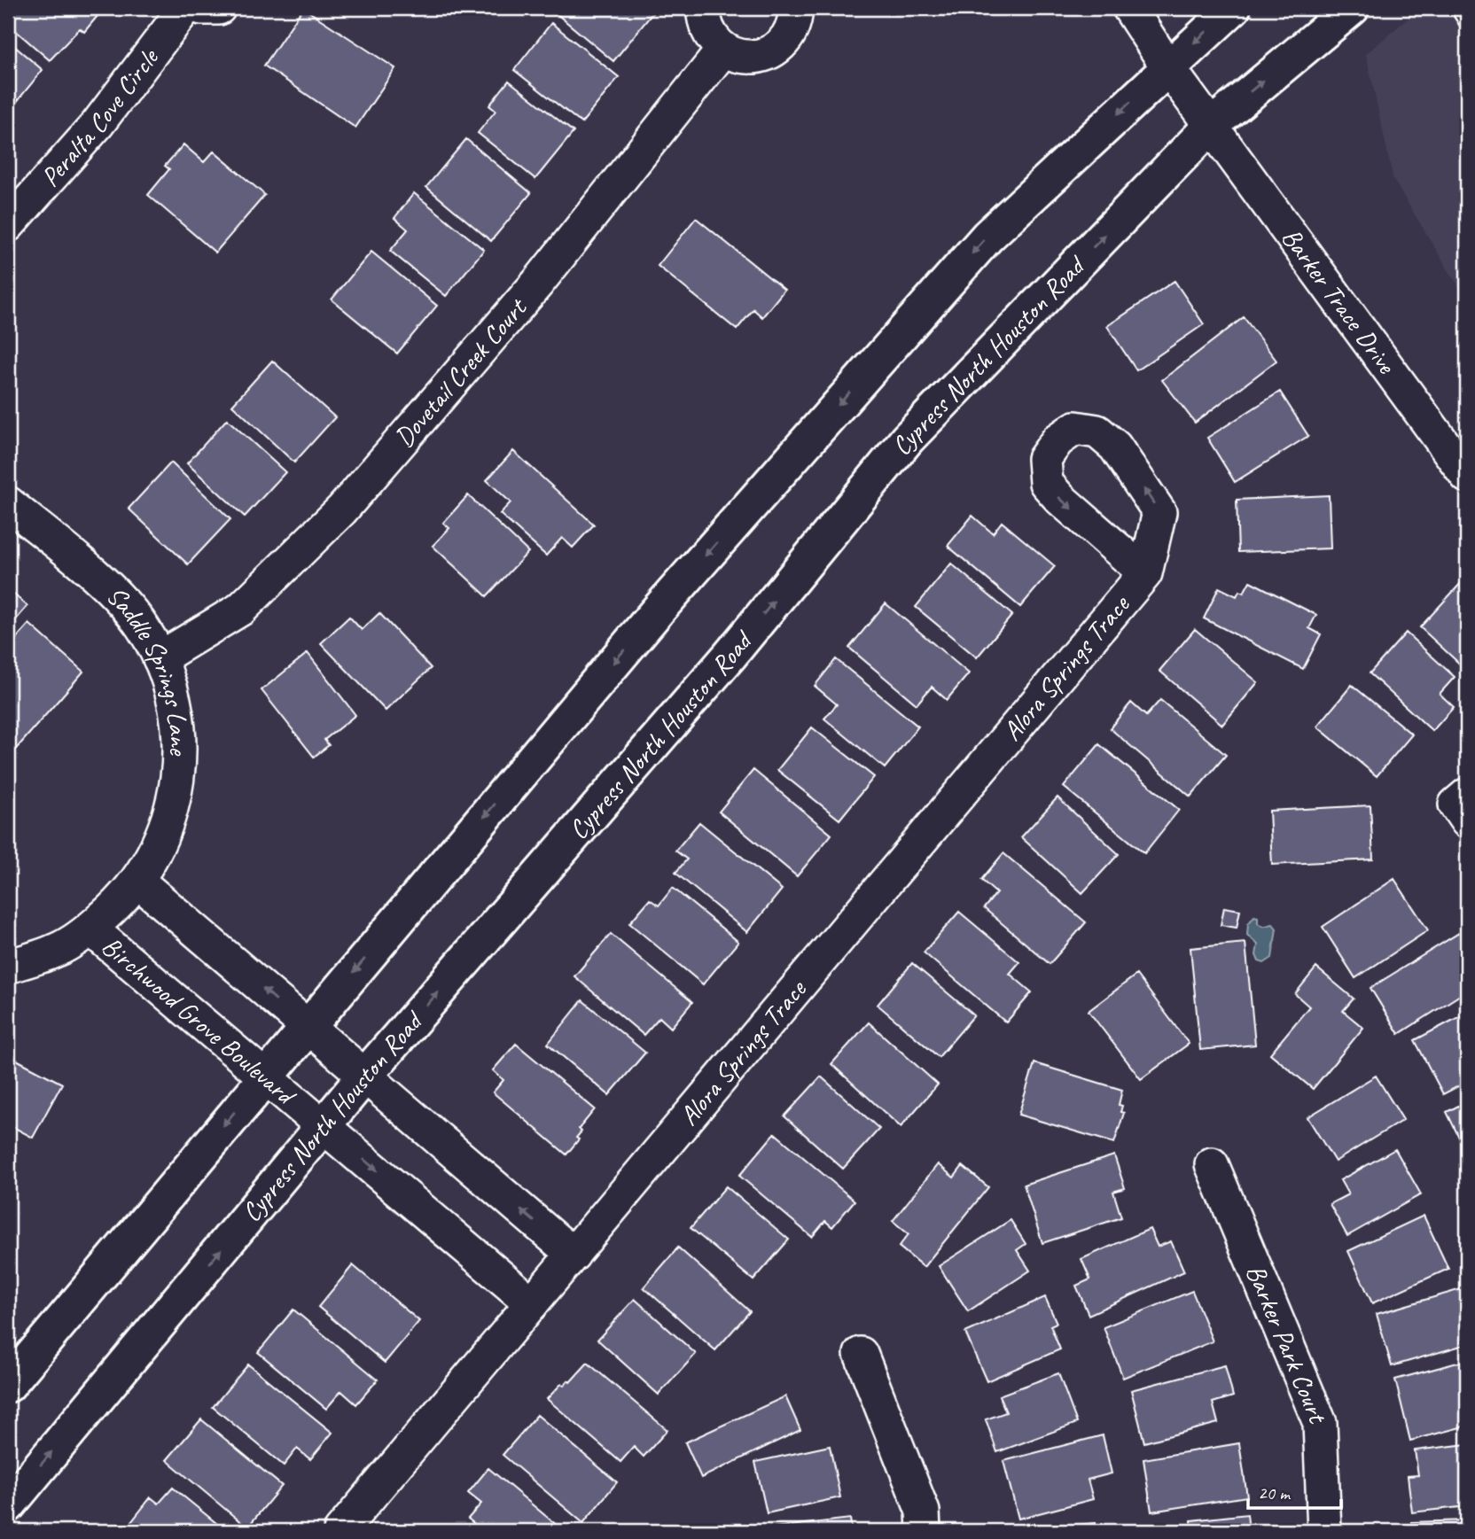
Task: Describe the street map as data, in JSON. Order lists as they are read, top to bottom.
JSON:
{
  "streets": {
    "main road": ["Cypress North Houston Road"],
    "street": [
      "Peralta Cove Circle",
      "Barker Trace Drive",
      "Dovetail Creek Court",
      "Alora Springs Trace",
      "Saddle Springs Lane",
      "Birchwood Grove Boulevard",
      "Barker Park Court"
    ]
  },
  "crossings": [
    ["Barker Trace Drive", "Cypress North Houston Road"],
    ["Cypress North Houston Road", "Birchwood Grove Boulevard"],
    ["Dovetail Creek Court", "Saddle Springs Lane"],
    ["Alora Springs Trace", "Birchwood Grove Boulevard"],
    ["Saddle Springs Lane", "Birchwood Grove Boulevard"]
  ],
  "scale_bar": "20 m"
}
